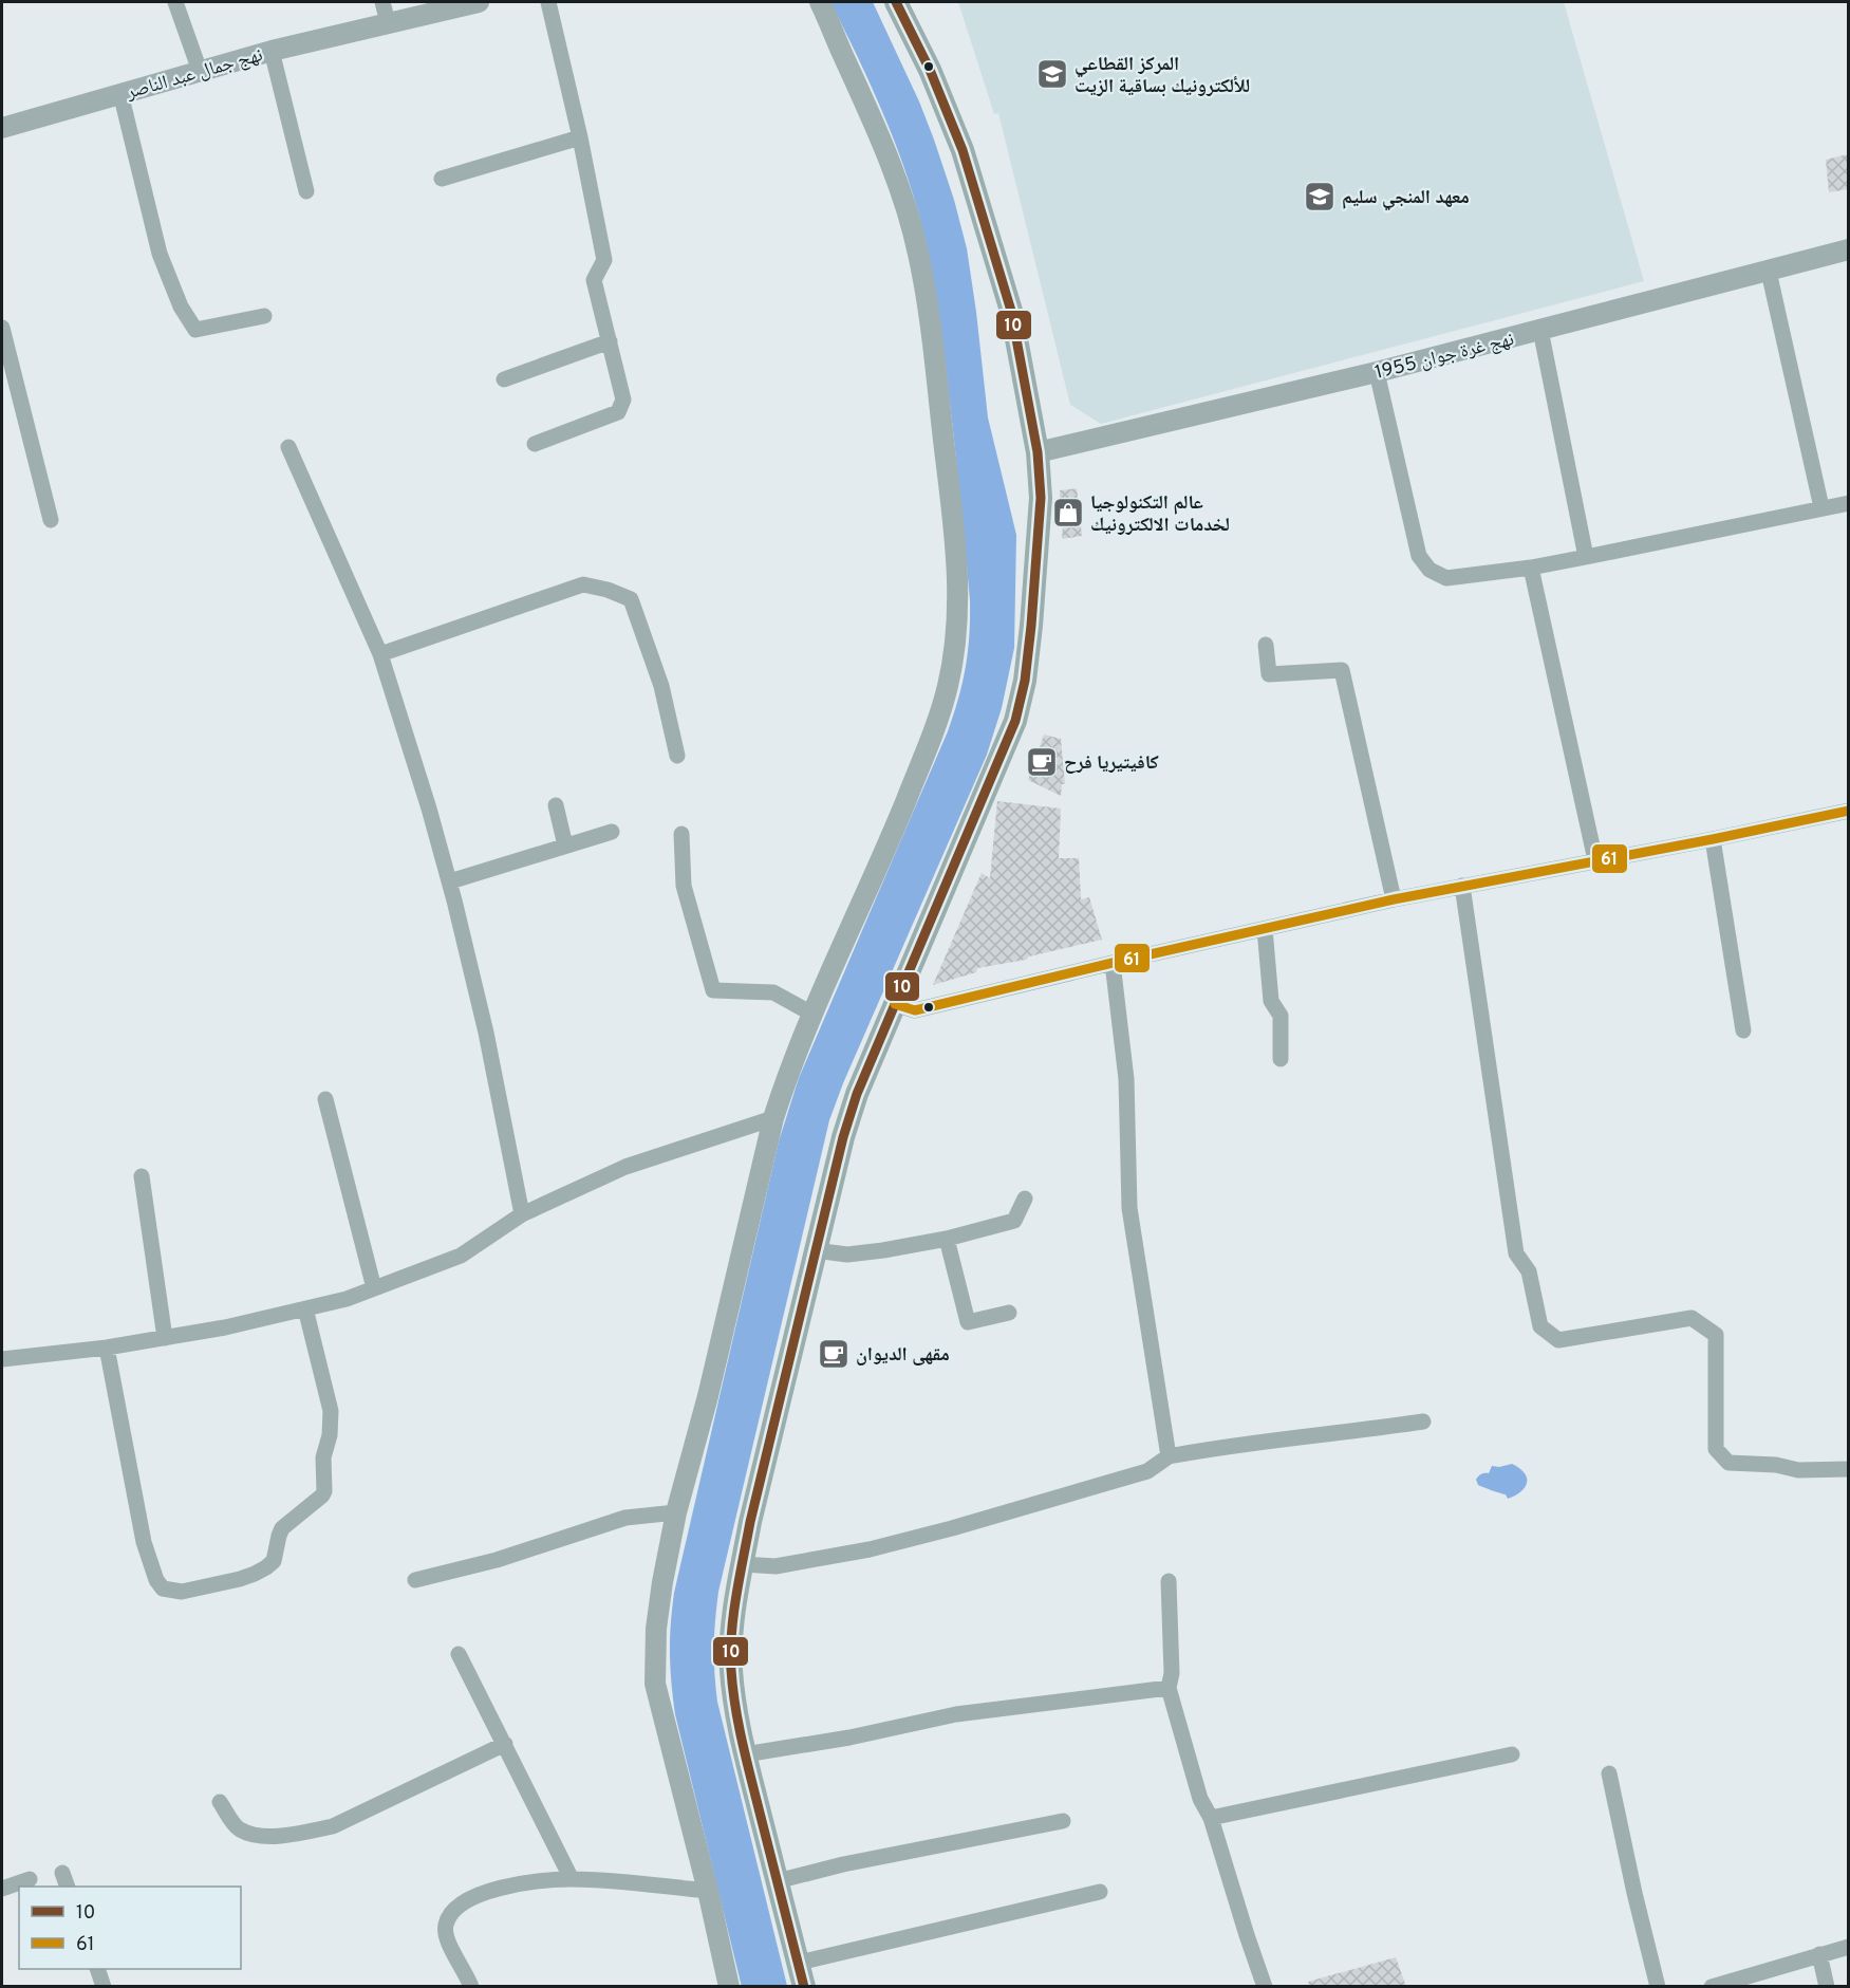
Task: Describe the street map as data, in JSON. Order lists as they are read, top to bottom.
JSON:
{
  "streets": {
    "street": ["نهج جمال عبد الناصر", "نهج غرة جوان 1955"]
  },
  "places": {
    "school or university": ["المركز القطاعي للألكترونيك بساقية الزيت", "معهد المنجي سليم"],
    "shop": ["عالم التكنولوجيا لخدمات الالكترونيك"],
    "cafe": ["كافيتيريا فرح", "مقهى الديوان"]
  },
  "lines": ["transit line 10", "transit line 61"],
  "legend": ["10", "61"]
}
